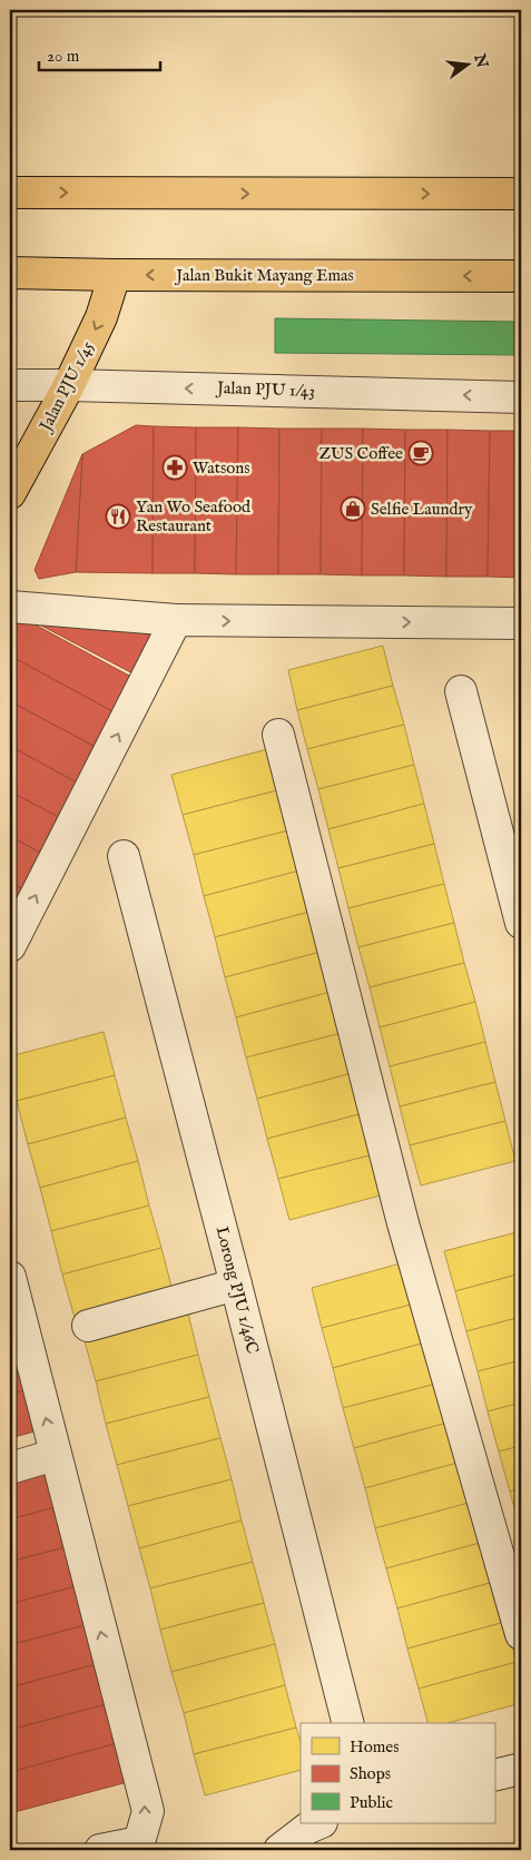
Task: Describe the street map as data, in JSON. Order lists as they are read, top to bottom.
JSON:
{
  "streets": {
    "main road": ["Jalan Bukit Mayang Emas", "Jalan PJU 1/45"],
    "street": ["Jalan PJU 1/43", "Lorong PJU 1/46C"]
  },
  "crossings": [
    ["Jalan Bukit Mayang Emas", "Jalan PJU 1/45"],
    ["Jalan PJU 1/45", "Jalan PJU 1/43"]
  ],
  "one_way": ["Jalan PJU 1/45"],
  "places": {
    "cafe": ["ZUS Coffee"],
    "pharmacy": ["Watsons"],
    "shop": ["Selfie Laundry"],
    "restaurant": ["Yan Wo Seafood Restaurant"]
  },
  "legend": ["Homes", "Shops", "Public"],
  "scale_bar": "20 m",
  "north": "right"
}
